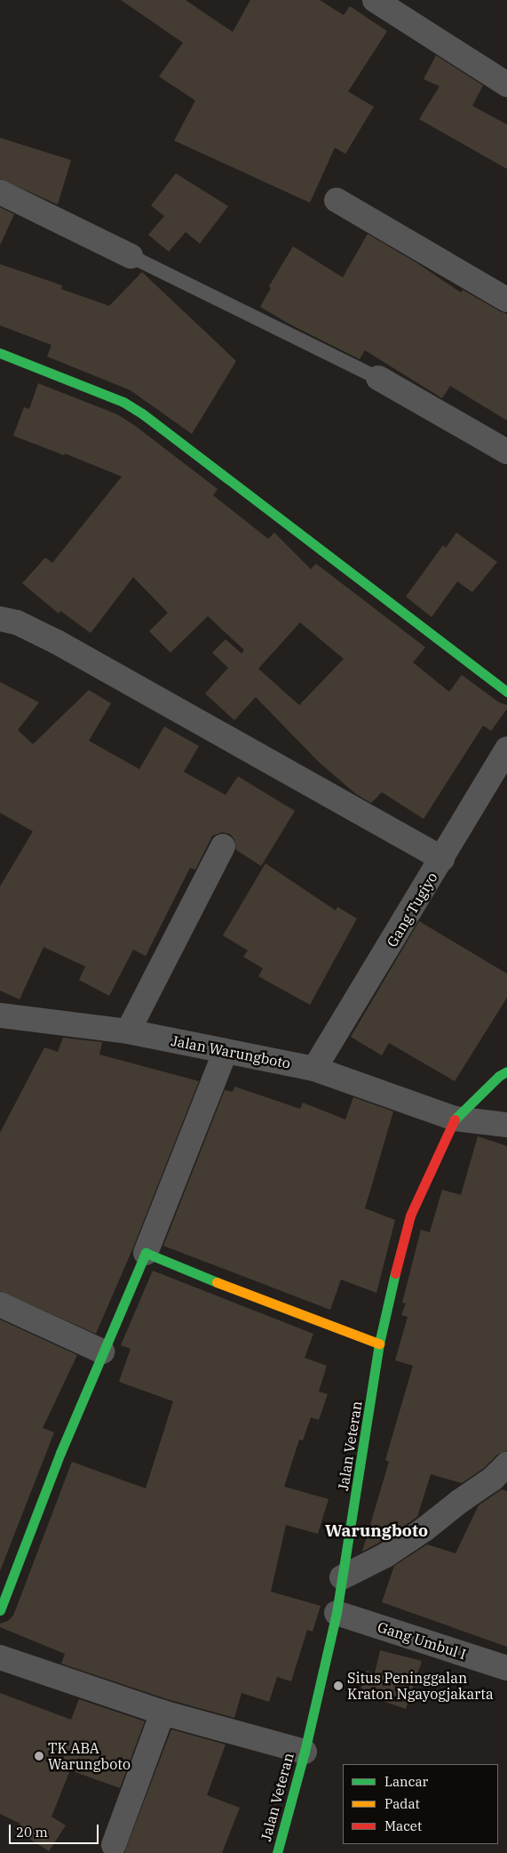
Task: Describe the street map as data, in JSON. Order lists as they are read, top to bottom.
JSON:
{
  "streets": {
    "street": [
      "Gang Tugiyo",
      "Jalan Warungboto",
      "Jalan Veteran",
      "Gang Umbul I"
    ]
  },
  "crossings": [
    ["Gang Tugiyo", "Jalan Warungboto"],
    ["Jalan Warungboto", "Jalan Veteran"],
    ["Jalan Veteran", "Gang Umbul I"]
  ],
  "districts": ["Warungboto"],
  "places": ["Situs Peninggalan Kraton Ngayogjakarta", "TK ABA Warungboto"],
  "legend": ["Lancar", "Padat", "Macet"],
  "scale_bar": "20 m"
}
